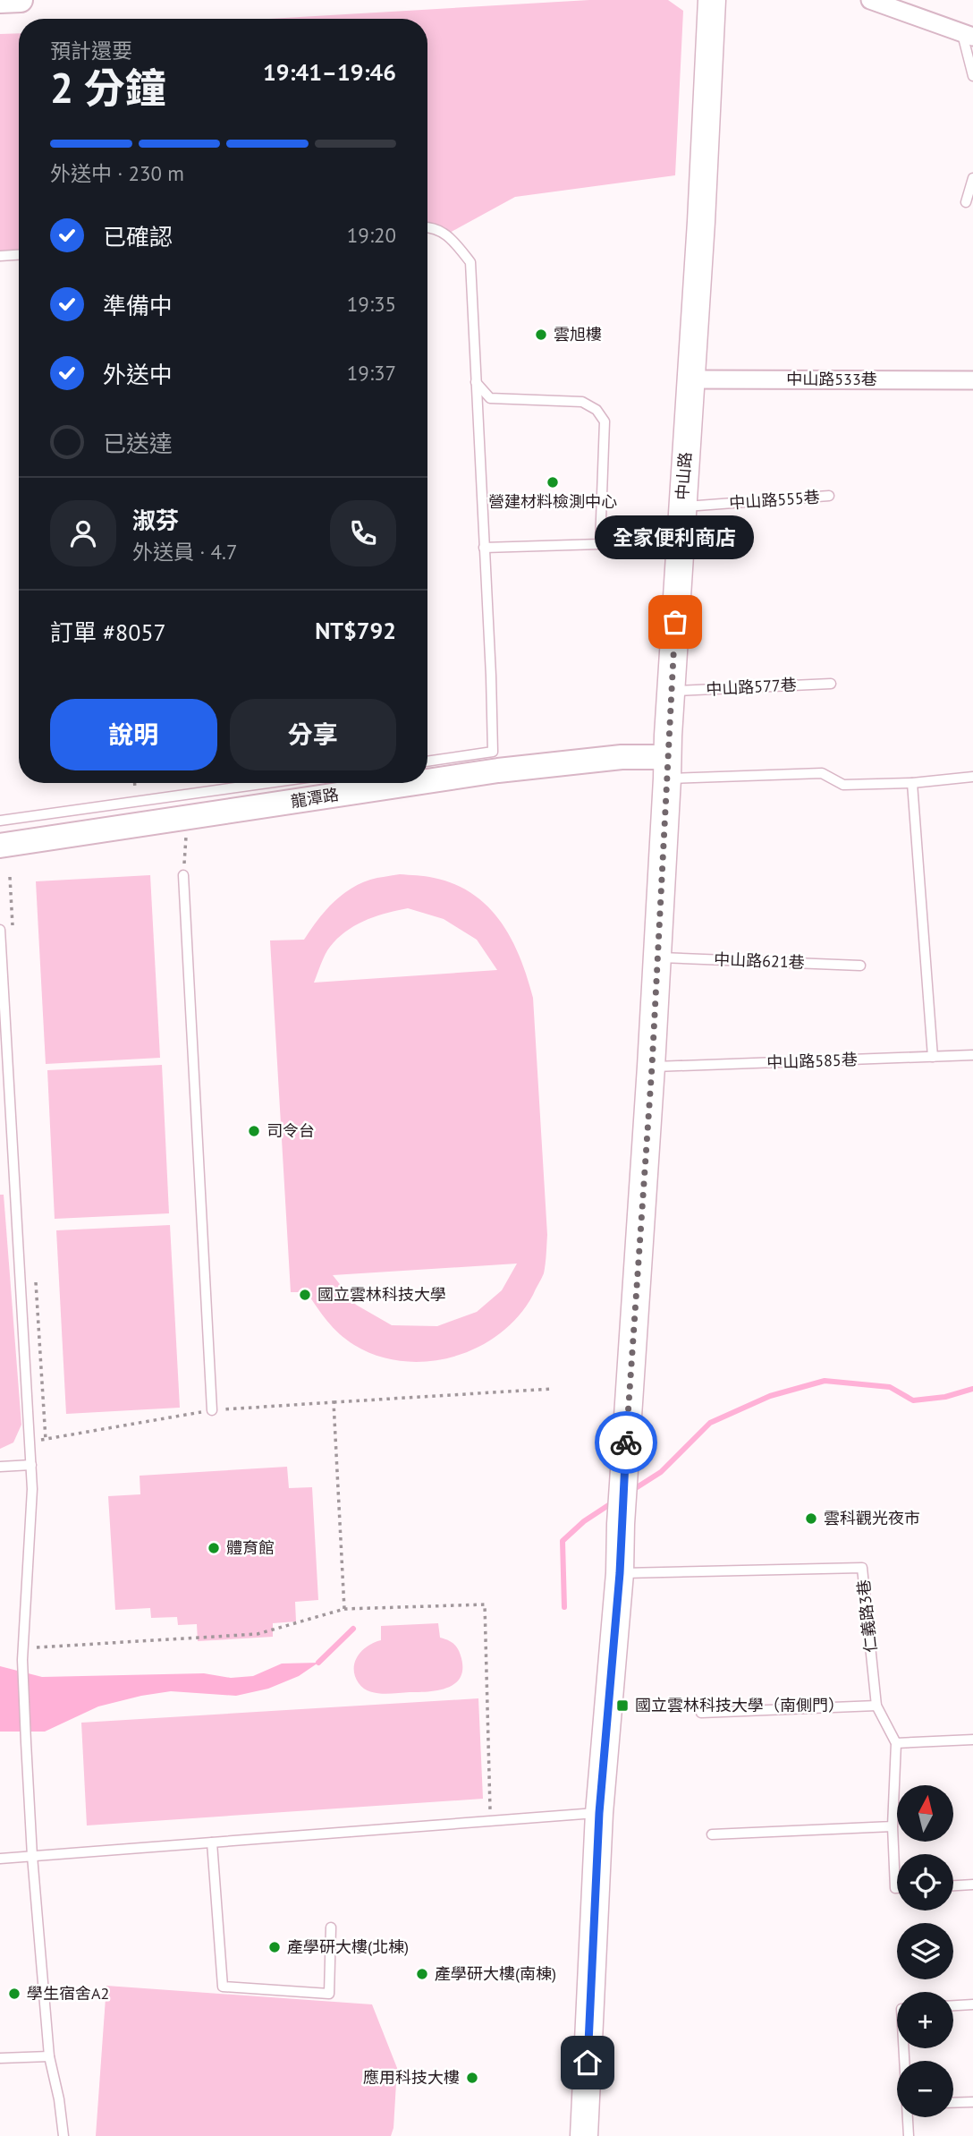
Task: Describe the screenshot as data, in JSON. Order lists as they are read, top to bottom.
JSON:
{
  "streets": {
    "main road": ["中山路"],
    "street": ["中山路533巷", "龍潭路"],
    "lane": [
      "中山路555巷",
      "中山路577巷",
      "中山路621巷",
      "中山路585巷",
      "仁義路3巷"
    ]
  },
  "crossings": [
    ["中山路533巷", "中山路"],
    ["中山路", "中山路555巷"],
    ["中山路", "中山路577巷"],
    ["中山路", "龍潭路"],
    ["中山路", "中山路621巷"],
    ["中山路", "中山路585巷"],
    ["中山路", "仁義路3巷"]
  ],
  "places": {
    "other": [
      "雲旭樓",
      "營建材料檢測中心",
      "全家便利商店",
      "司令台",
      "國立雲林科技大學",
      "雲科觀光夜市",
      "體育館",
      "產學研大樓(北棟)",
      "產學研大樓(南棟)",
      "學生宿舍A2",
      "應用科技大樓"
    ],
    "transit": ["國立雲林科技大學（南側門）"]
  },
  "north": "top",
  "page": {
    "heading": ["2 分鐘", "預計還要", "19:41–19:46"],
    "panel": [
      "淑芬",
      "外送員 · 4.7",
      "訂單 #8057",
      "NT$792"
    ],
    "bar": "外送中 · 230 m",
    "list": [
      ["已確認", "19:20"],
      ["準備中", "19:35"],
      ["外送中", "19:37"],
      "已送達"
    ],
    "bubble": "全家便利商店",
    "buttons": ["說明", "分享"],
    "map_buttons": ["+", "−"]
  }
}
